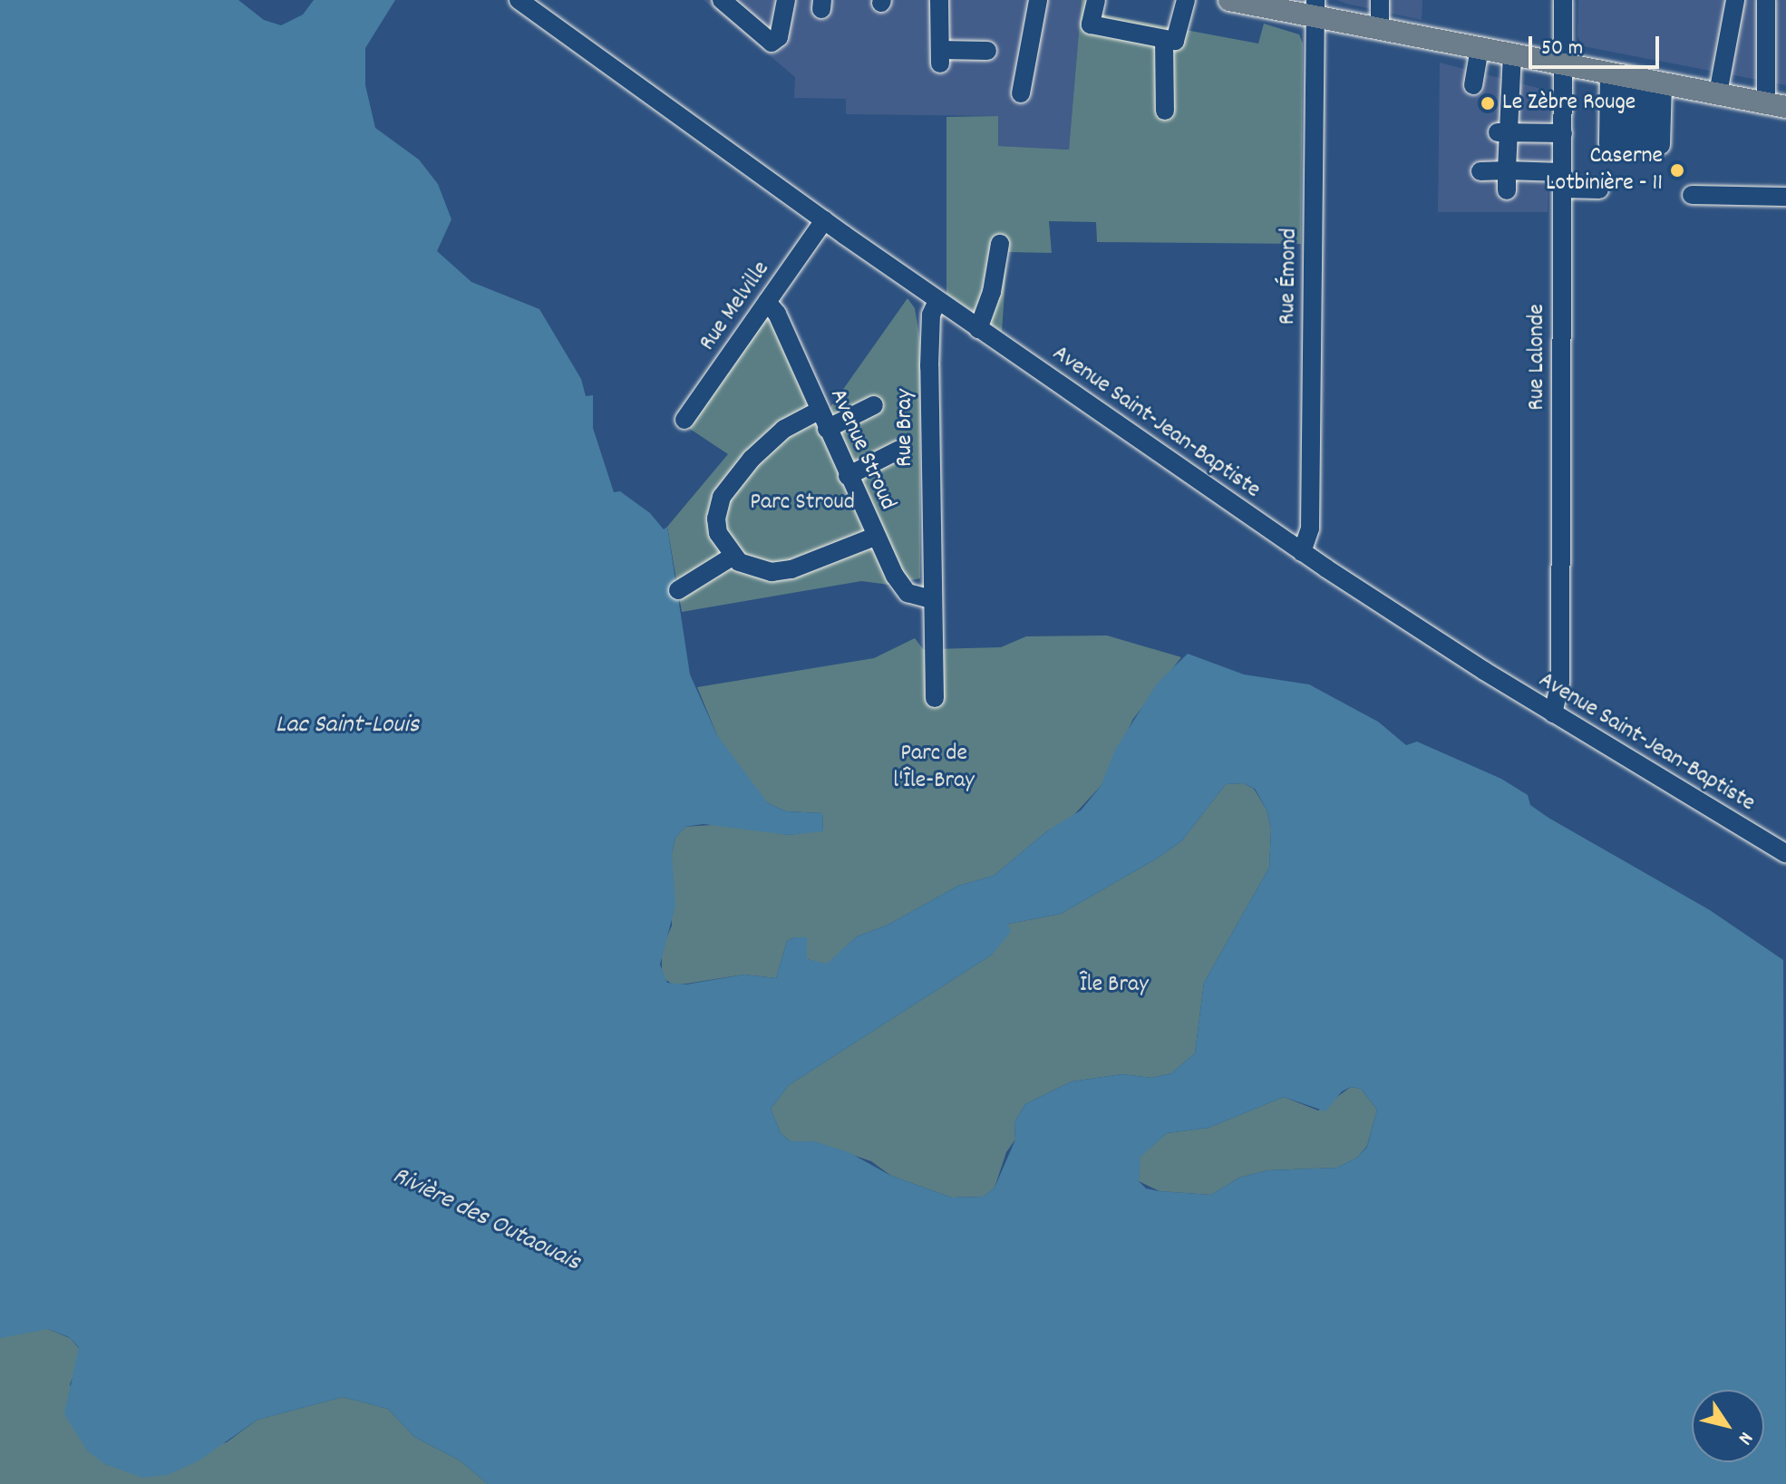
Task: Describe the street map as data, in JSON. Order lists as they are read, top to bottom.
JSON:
{
  "streets": {
    "street": [
      "Rue Émond",
      "Rue Melville",
      "Rue Lalonde",
      "Avenue Saint-Jean-Baptiste",
      "Rue Bray",
      "Avenue Stroud"
    ]
  },
  "crossings": [
    ["Rue Émond", "Avenue Saint-Jean-Baptiste"],
    ["Rue Melville", "Avenue Saint-Jean-Baptiste"],
    ["Rue Melville", "Avenue Stroud"],
    ["Rue Lalonde", "Avenue Saint-Jean-Baptiste"],
    ["Avenue Saint-Jean-Baptiste", "Rue Bray"],
    ["Rue Bray", "Avenue Stroud"]
  ],
  "water": ["Lac Saint-Louis", "Rivière des Outaouais"],
  "parks": ["Parc Stroud", "Parc de l'Île-Bray", "Île Bray"],
  "places": ["Le Zèbre Rouge", "Caserne Lotbinière - 11"],
  "scale_bar": "50 m",
  "north": "bottom right"
}
